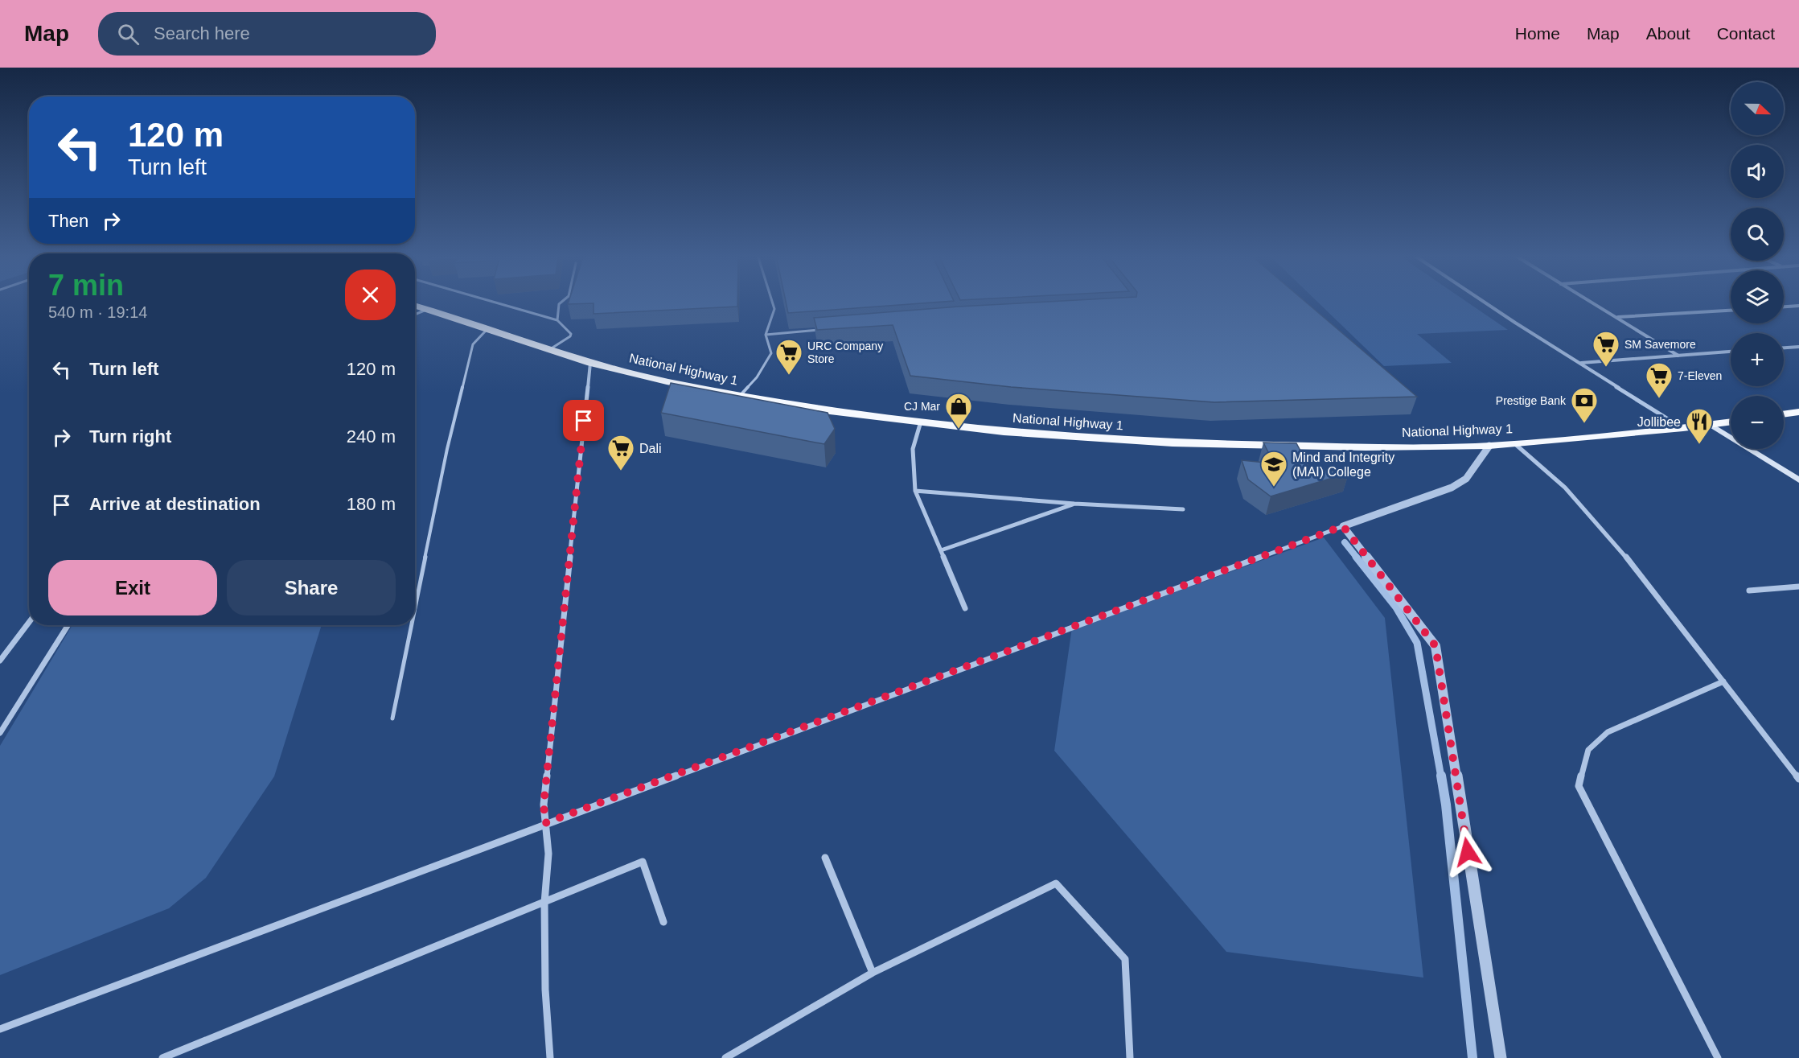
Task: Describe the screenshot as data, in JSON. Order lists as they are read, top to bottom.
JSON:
{
  "streets": {
    "highway": ["National Highway 1"]
  },
  "places": {
    "supermarket": [
      "SM Savemore",
      "URC Company Store",
      "7-Eleven",
      "Dali"
    ],
    "bank": ["Prestige Bank"],
    "shop": ["CJ Mar"],
    "restaurant": ["Jollibee"],
    "school or university": ["Mind and Integrity (MAI) College"]
  },
  "north": "right",
  "page": {
    "header": "Map",
    "search": "Search here",
    "nav": [
      "Home",
      "Map",
      "About",
      "Contact"
    ],
    "map_buttons": ["+", "−"],
    "turn": ["120 m", "Turn left"],
    "then": "Then",
    "heading": ["7 min", "540 m · 19:14"],
    "list": [
      {
        "name": "Turn left",
        "value": "120 m"
      },
      {
        "name": "Turn right",
        "value": "240 m"
      },
      {
        "name": "Arrive at destination",
        "value": "180 m"
      }
    ],
    "buttons": ["Exit", "Share"]
  }
}
